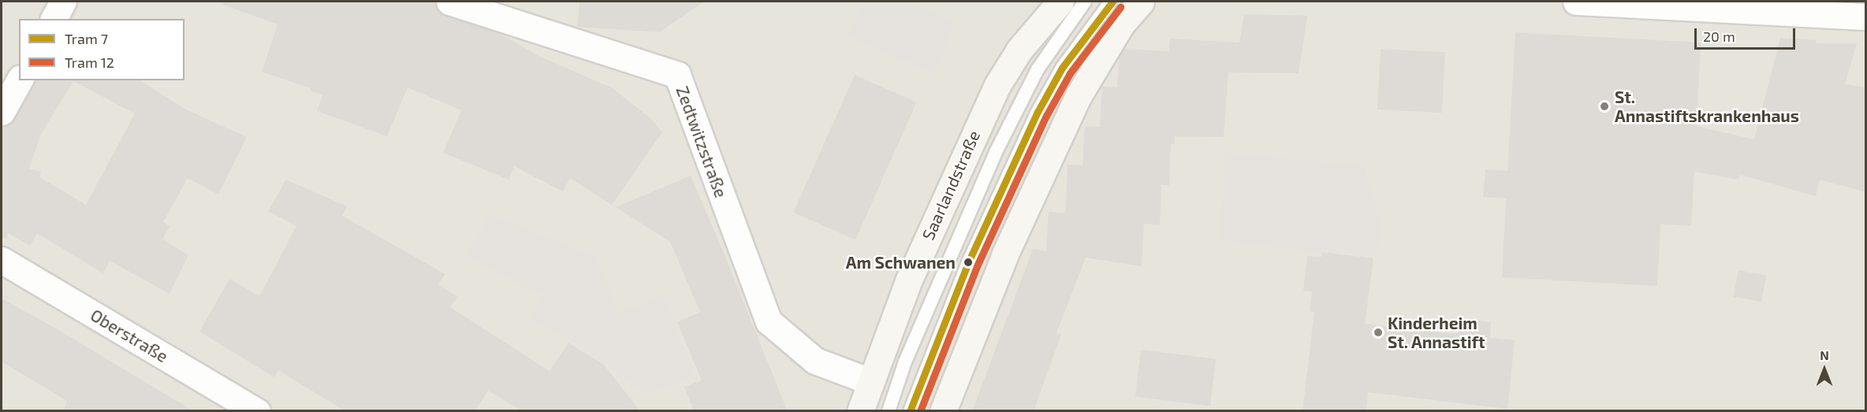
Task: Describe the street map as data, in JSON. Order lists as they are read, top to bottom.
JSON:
{
  "streets": {
    "street": ["Zedtwitzstraße", "Saarlandstraße", "Oberstraße"]
  },
  "crossings": [
    ["Zedtwitzstraße", "Saarlandstraße"]
  ],
  "places": ["St. Annastiftskrankenhaus", "Am Schwanen", "Kinderheim St. Annastift"],
  "lines": ["tram line 7", "tram line 12"],
  "legend": ["Tram 7", "Tram 12"],
  "scale_bar": "20 m",
  "north": "top"
}
